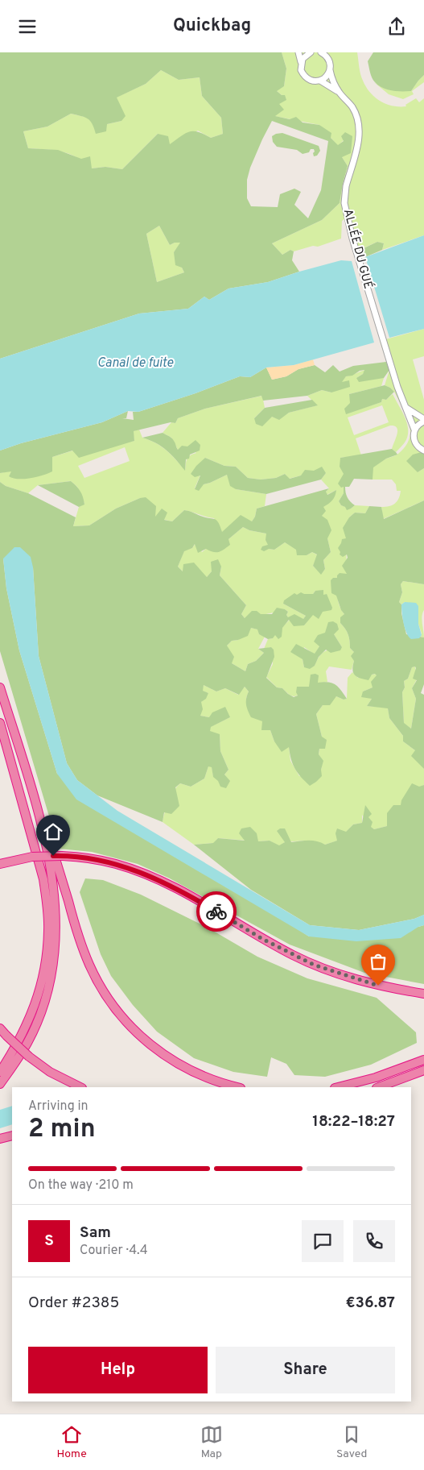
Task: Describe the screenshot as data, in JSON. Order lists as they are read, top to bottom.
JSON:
{
  "streets": {
    "street": ["ALLÉE DU GUÉ"]
  },
  "water": ["Canal de fuite"],
  "page": {
    "header": "Quickbag",
    "heading": ["2 min", "Arriving in", "18:22–18:27"],
    "panel": [
      "Sam",
      "Courier · 4.4",
      "Order #2385",
      "€36.87"
    ],
    "bar": "On the way · 210 m",
    "round": "S",
    "buttons": ["Help", "Share"],
    "tabs": ["Home", "Map", "Saved"]
  }
}
